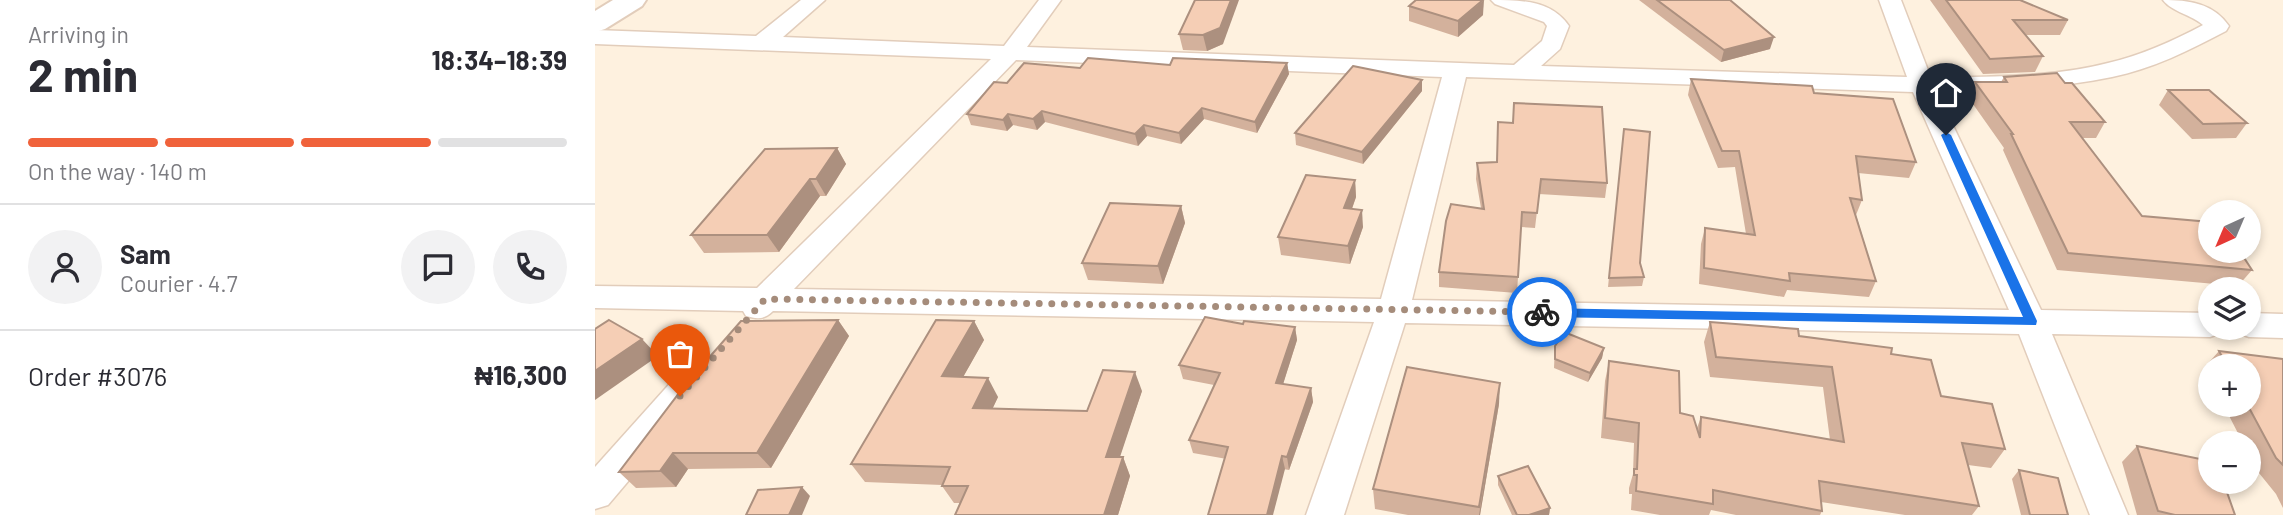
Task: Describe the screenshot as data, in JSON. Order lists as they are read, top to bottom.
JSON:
{
  "north": "bottom left",
  "page": {
    "heading": ["2 min", "Arriving in", "18:34–18:39"],
    "panel": [
      "Sam",
      "Courier · 4.7",
      "Order #3076",
      "₦16,300"
    ],
    "bar": "On the way · 140 m",
    "map_buttons": ["+", "−"]
  }
}
